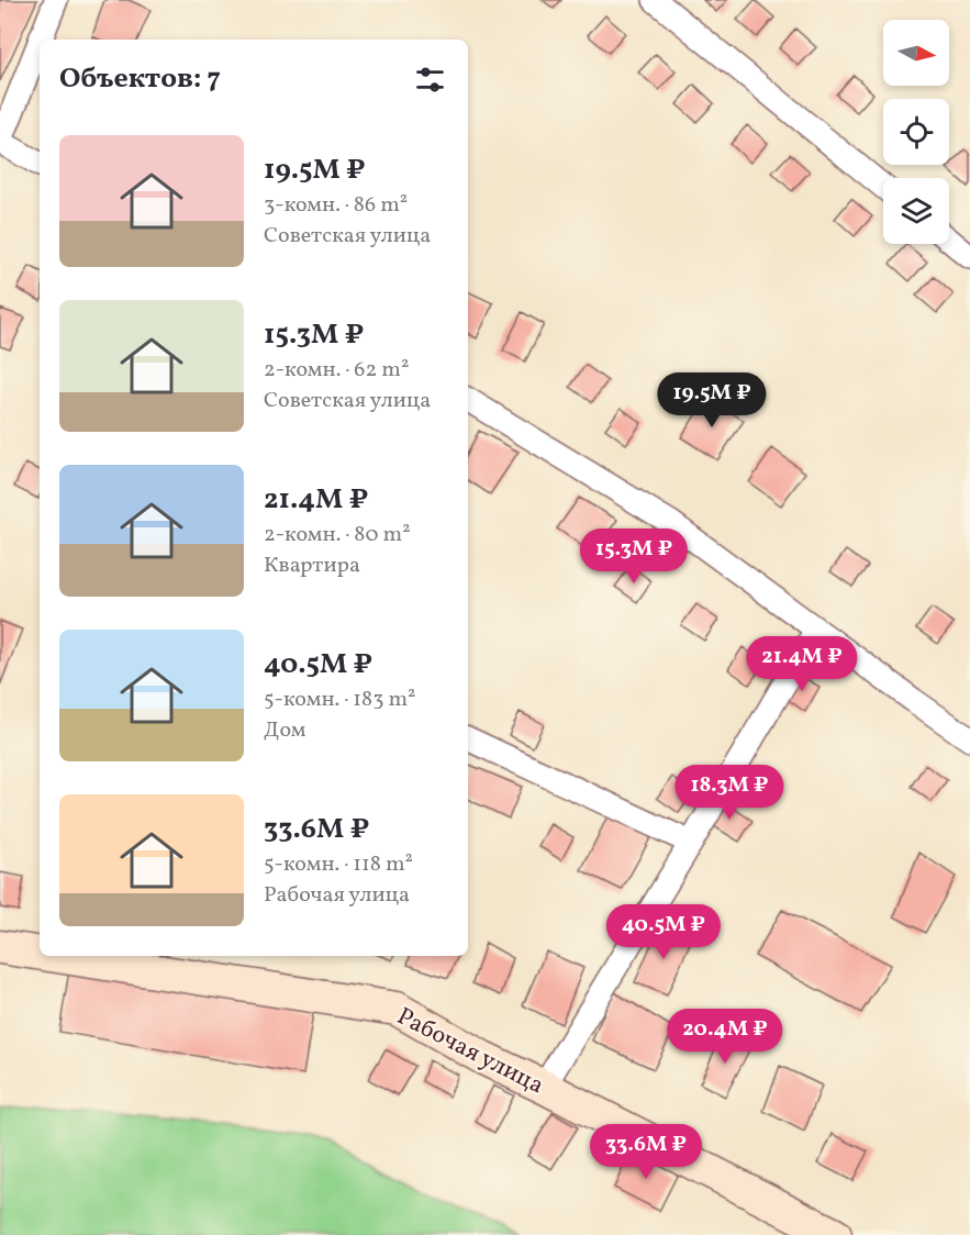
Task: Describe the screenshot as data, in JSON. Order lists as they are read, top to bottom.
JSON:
{
  "streets": {
    "main road": ["Рабочая улица"]
  },
  "north": "right",
  "page": {
    "heading": "Объектов: 7",
    "list": [
      {
        "name": "19.5M ₽",
        "note": "3-комн. · 86 m² · Советская улица"
      },
      {
        "name": "15.3M ₽",
        "note": "2-комн. · 62 m² · Советская улица"
      },
      {
        "name": "21.4M ₽",
        "note": "2-комн. · 80 m² · Квартира"
      },
      {
        "name": "40.5M ₽",
        "note": "5-комн. · 183 m² · Дом"
      },
      {
        "name": "33.6M ₽",
        "note": "5-комн. · 118 m² · Рабочая улица"
      }
    ],
    "price": [
      "19.5M ₽",
      "15.3M ₽",
      "21.4M ₽",
      "18.3M ₽",
      "40.5M ₽",
      "20.4M ₽",
      "33.6M ₽"
    ]
  }
}
